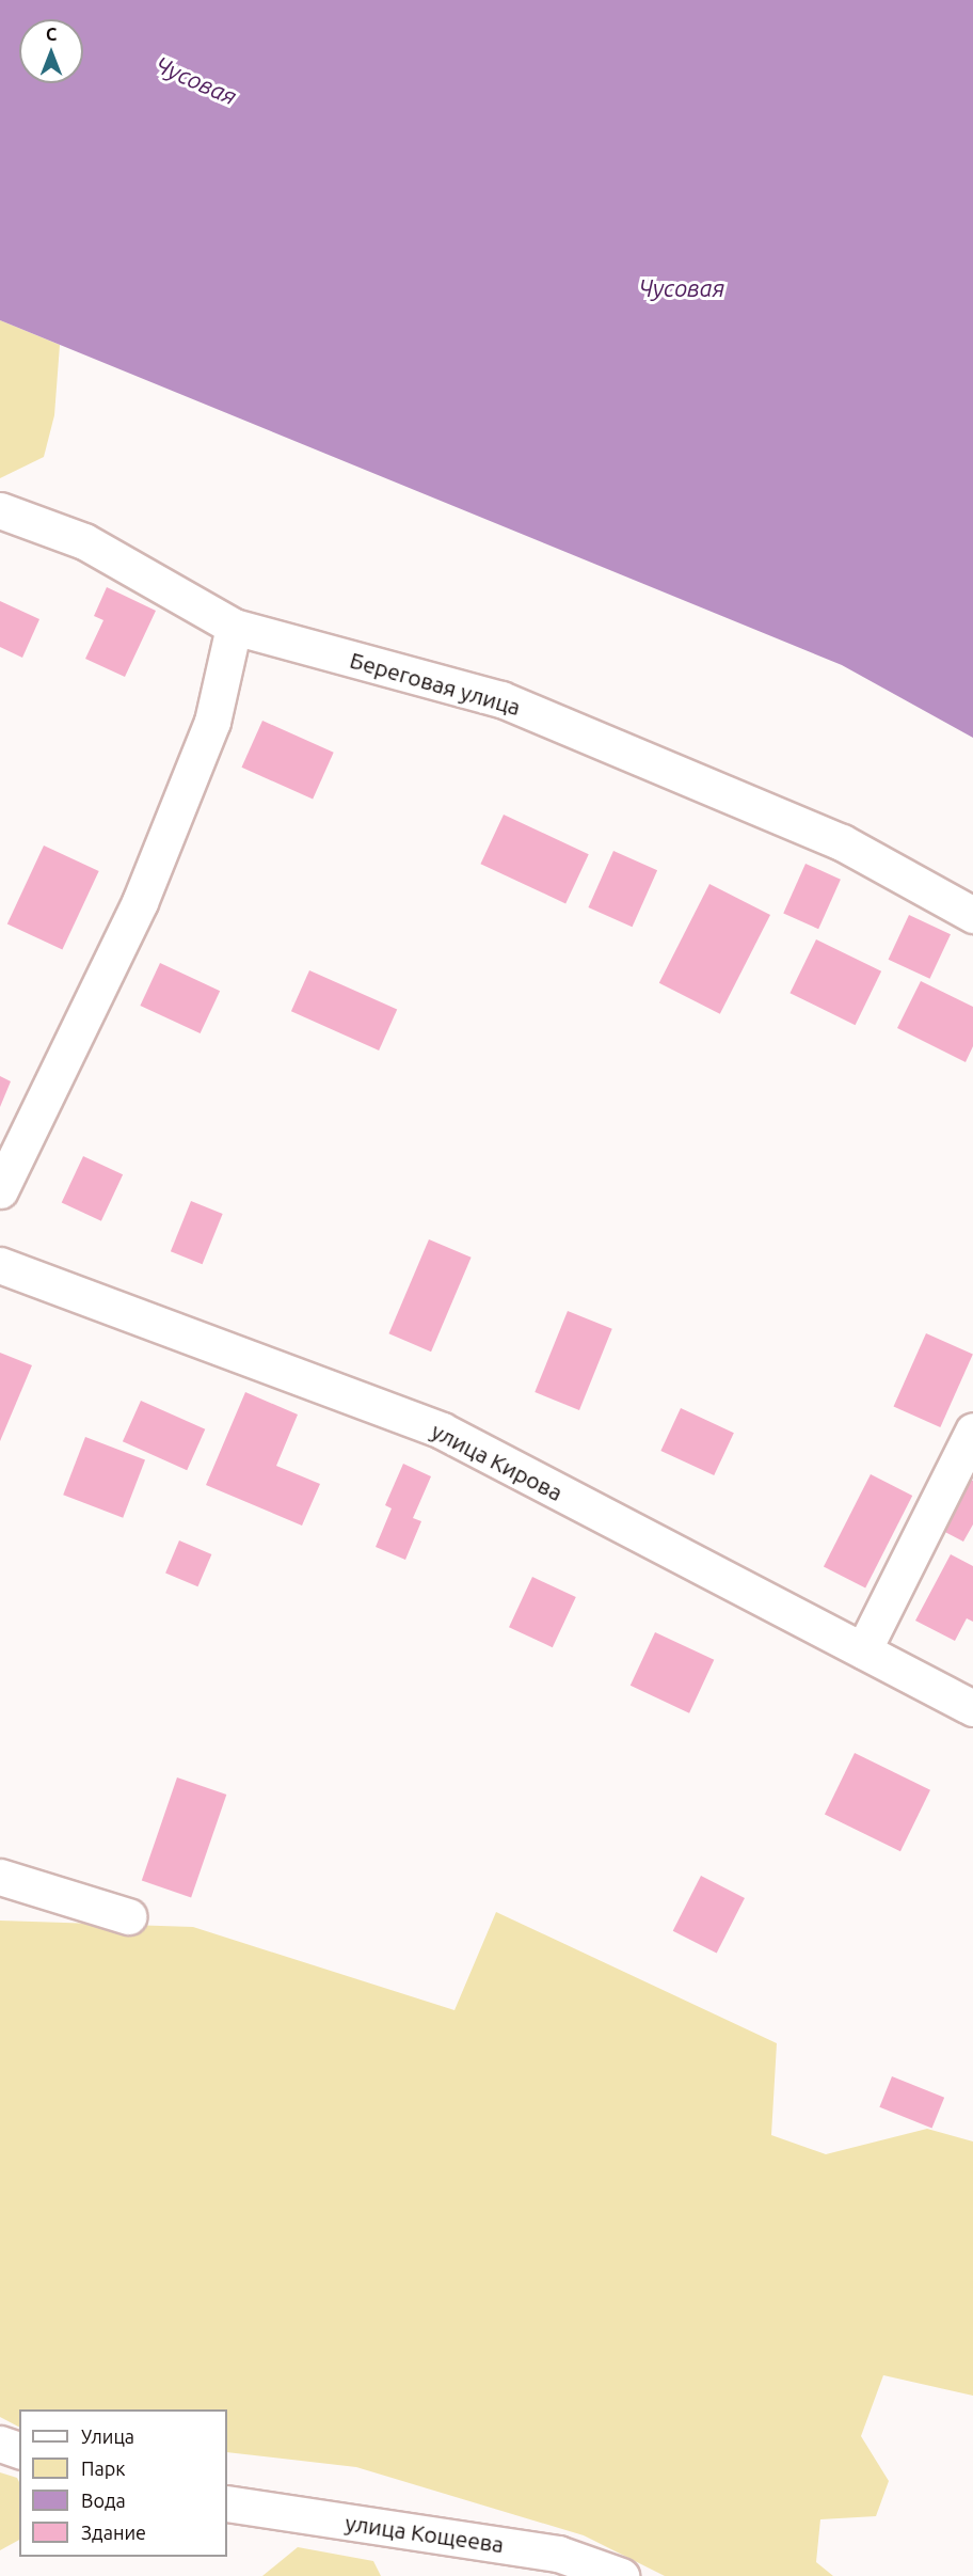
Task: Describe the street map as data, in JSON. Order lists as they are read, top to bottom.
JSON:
{
  "streets": {
    "street": ["Береговая улица", "улица Кирова", "улица Кощеева"]
  },
  "water": ["Чусовая"],
  "legend": [
    "Улица",
    "Парк",
    "Вода",
    "Здание"
  ],
  "north": "top"
}
